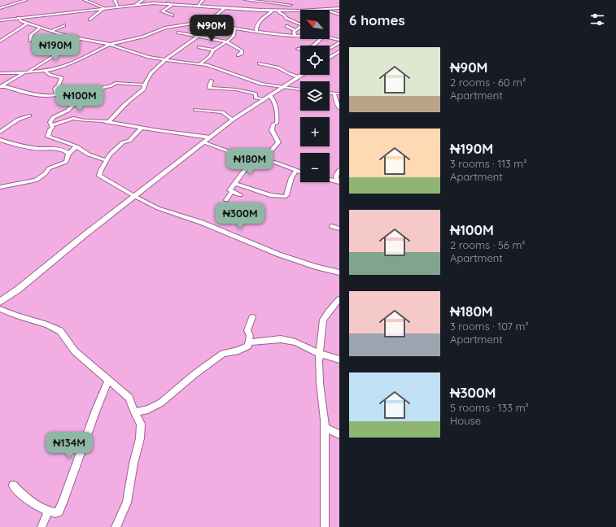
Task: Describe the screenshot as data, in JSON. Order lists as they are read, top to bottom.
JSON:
{
  "north": "top left",
  "page": {
    "heading": "6 homes",
    "map_buttons": ["+", "−"],
    "price": [
      "₦90M",
      "₦190M",
      "₦100M",
      "₦180M",
      "₦300M",
      "₦134M"
    ],
    "list": [
      {
        "name": "₦90M",
        "note": "2 rooms · 60 m² · Apartment"
      },
      {
        "name": "₦190M",
        "note": "3 rooms · 113 m² · Apartment"
      },
      {
        "name": "₦100M",
        "note": "2 rooms · 56 m² · Apartment"
      },
      {
        "name": "₦180M",
        "note": "3 rooms · 107 m² · Apartment"
      },
      {
        "name": "₦300M",
        "note": "5 rooms · 133 m² · House"
      }
    ]
  }
}
